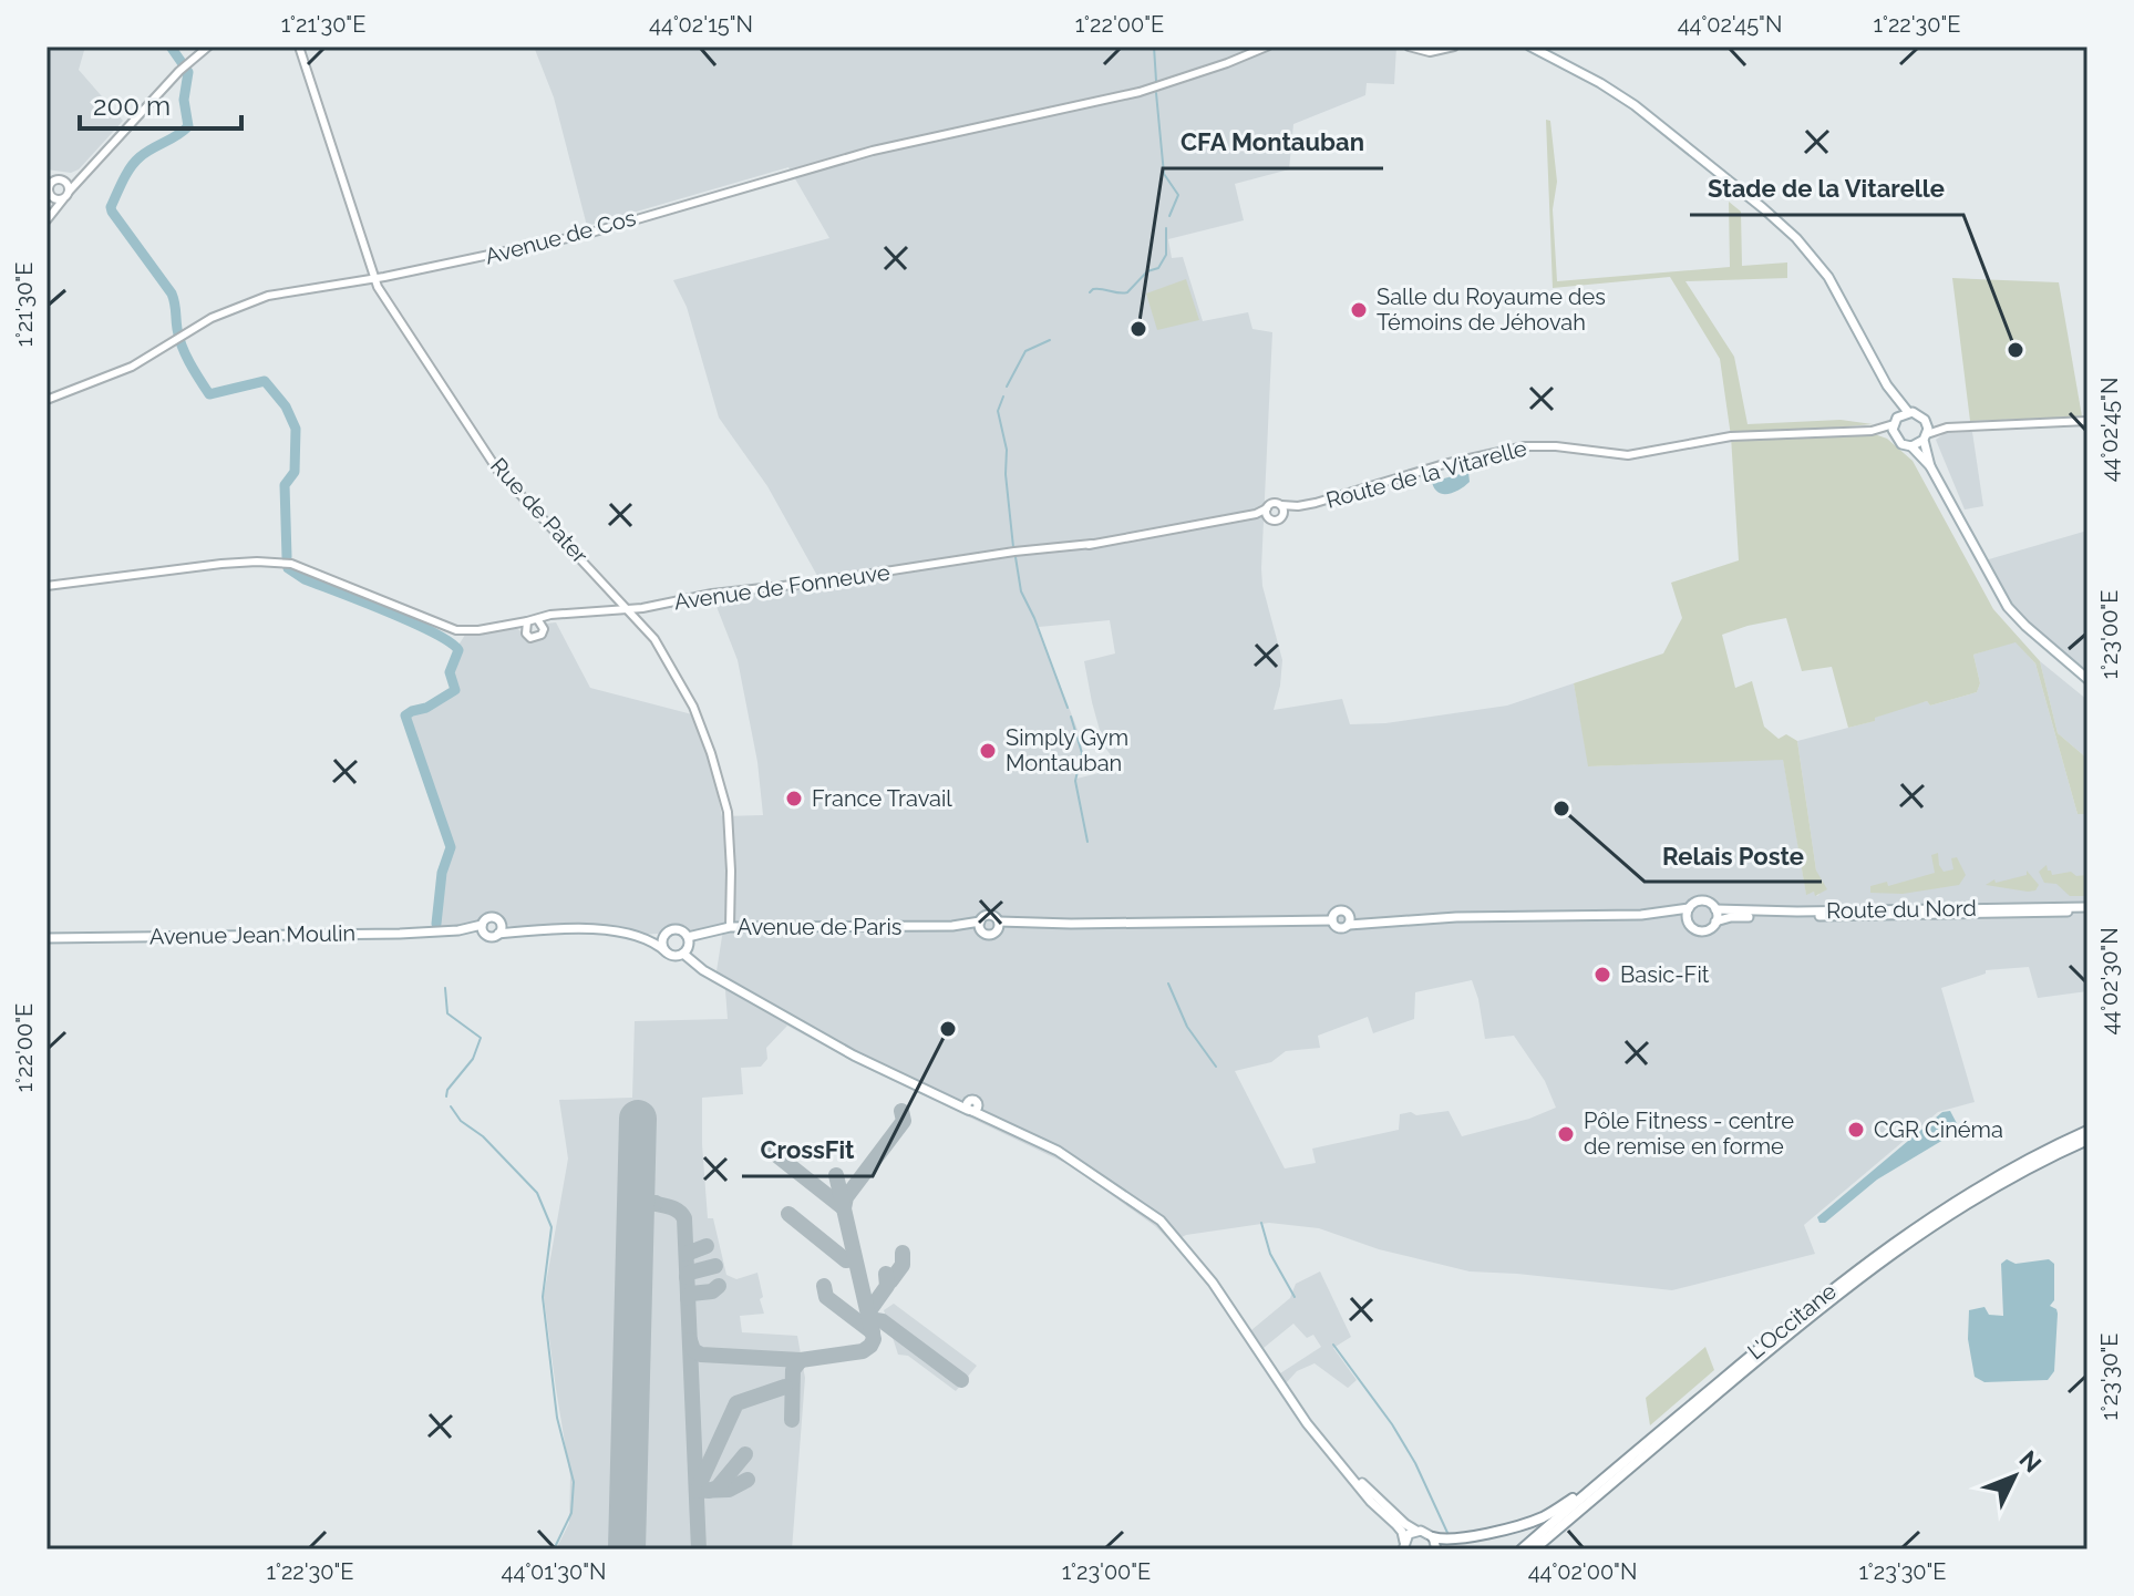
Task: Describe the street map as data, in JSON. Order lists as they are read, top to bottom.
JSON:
{
  "streets": {
    "highway": ["L'Occitane"],
    "main road": ["Route du Nord", "Avenue de Paris", "Avenue Jean Moulin"],
    "street": [
      "Avenue de Cos",
      "Route de la Vitarelle",
      "Rue de Pater",
      "Avenue de Fonneuve"
    ]
  },
  "crossings": [
    ["Avenue de Cos", "Rue de Pater"],
    ["Route de la Vitarelle", "Avenue de Fonneuve"],
    ["Rue de Pater", "Avenue de Fonneuve"],
    ["Rue de Pater", "Avenue de Paris"]
  ],
  "places": [
    "Salle du Royaume des Témoins de Jéhovah",
    "CFA Montauban",
    "Stade de la Vitarelle",
    "Simply Gym Montauban",
    "France Travail",
    "Relais Poste",
    "Basic-Fit",
    "CrossFit",
    "CGR Cinéma",
    "Pôle Fitness - centre de remise en forme"
  ],
  "scale_bar": "200 m",
  "north": "top right",
  "coordinates": [
    "1°21'30\"E",
    "44°02'15\"N",
    "1°22'00\"E",
    "44°02'45\"N",
    "1°22'30\"E",
    "1°23'00\"E",
    "44°02'30\"N",
    "1°23'30\"E",
    "44°01'30\"N",
    "44°02'00\"N"
  ]
}
